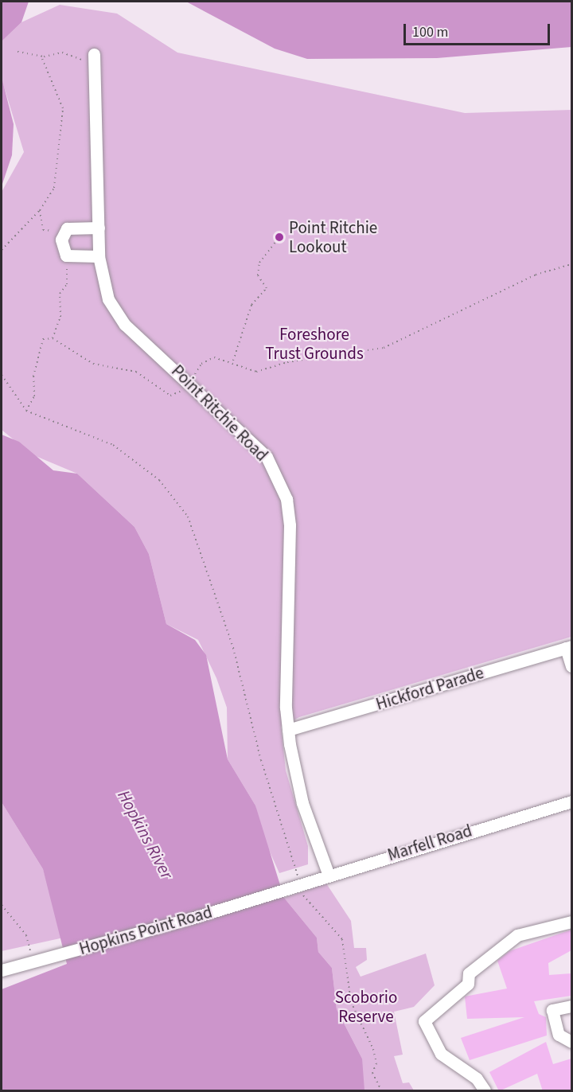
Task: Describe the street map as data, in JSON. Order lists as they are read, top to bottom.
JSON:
{
  "streets": {
    "street": [
      "Point Ritchie Road",
      "Hickford Parade",
      "Marfell Road",
      "Hopkins Point Road"
    ]
  },
  "crossings": [
    ["Point Ritchie Road", "Hickford Parade"],
    ["Point Ritchie Road", "Marfell Road"],
    ["Marfell Road", "Hopkins Point Road"]
  ],
  "water": ["Hopkins River"],
  "parks": ["Foreshore Trust Grounds", "Scoborio Reserve"],
  "places": ["Point Ritchie Lookout"],
  "scale_bar": "100 m"
}
